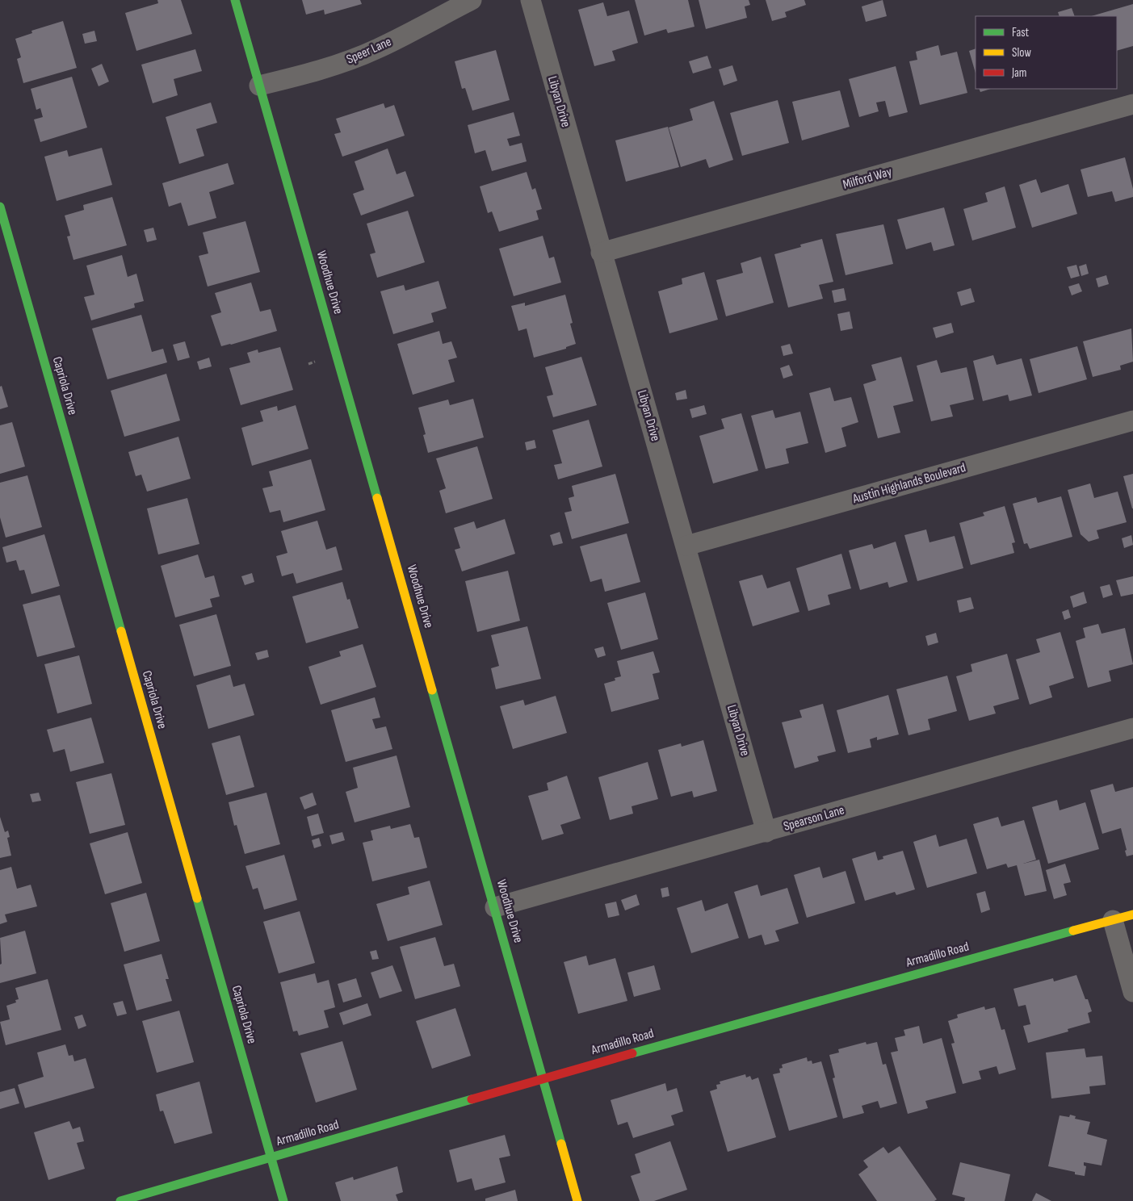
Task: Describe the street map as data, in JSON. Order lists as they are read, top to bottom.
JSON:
{
  "streets": {
    "street": [
      "Speer Lane",
      "Libyan Drive",
      "Milford Way",
      "Woodhue Drive",
      "Capriola Drive",
      "Austin Highlands Boulevard",
      "Spearson Lane",
      "Armadillo Road"
    ]
  },
  "crossings": [
    ["Speer Lane", "Woodhue Drive"],
    ["Libyan Drive", "Milford Way"],
    ["Libyan Drive", "Austin Highlands Boulevard"],
    ["Libyan Drive", "Spearson Lane"],
    ["Woodhue Drive", "Spearson Lane"],
    ["Woodhue Drive", "Armadillo Road"],
    ["Capriola Drive", "Armadillo Road"]
  ],
  "legend": ["Fast", "Slow", "Jam"]
}
